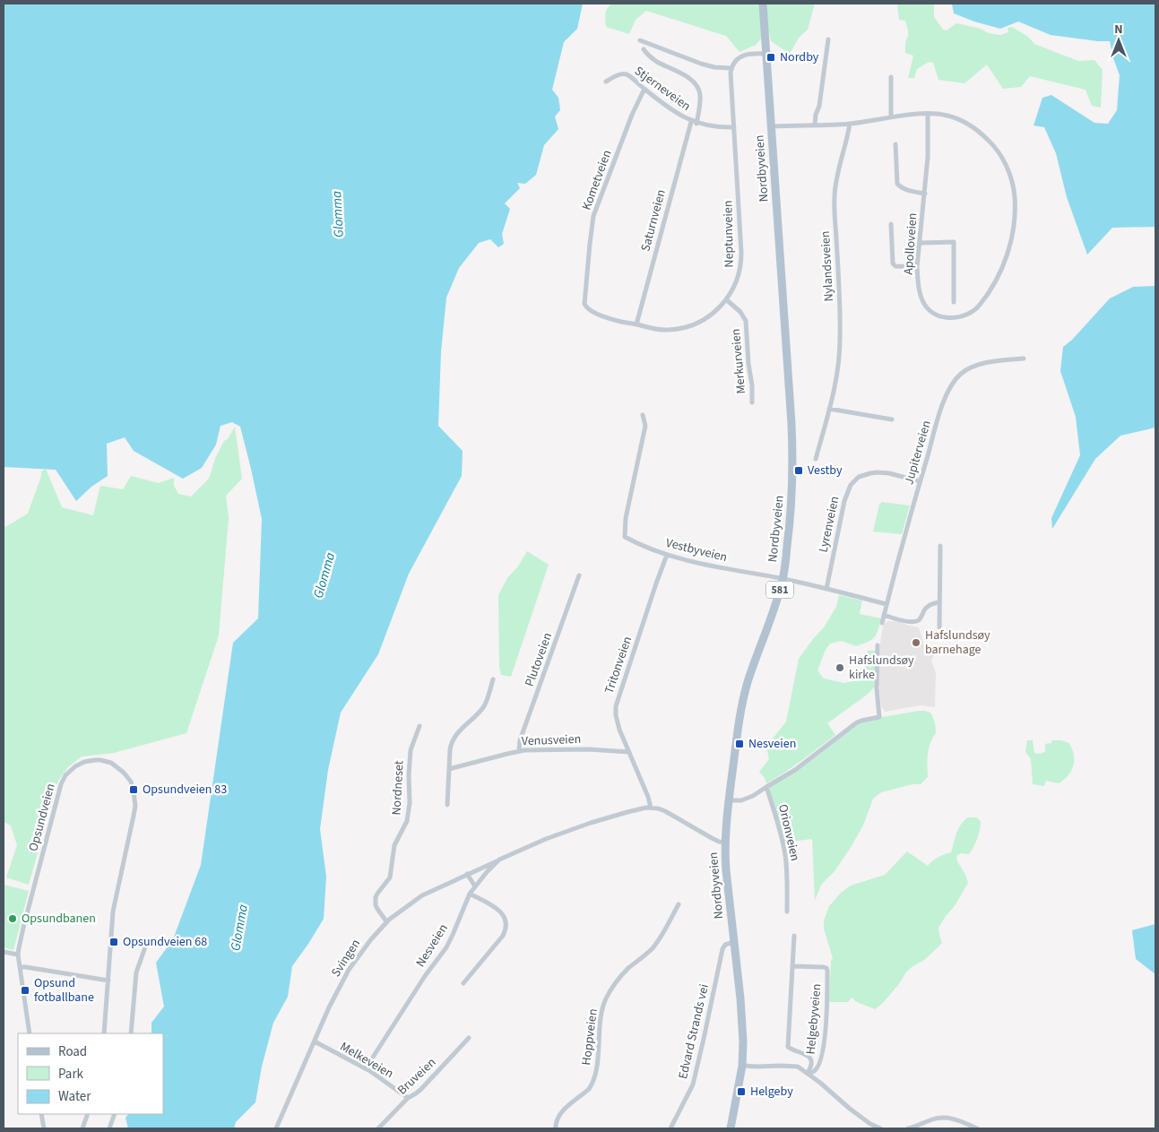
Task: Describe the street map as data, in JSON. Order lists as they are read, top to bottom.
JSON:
{
  "streets": {
    "main road": ["Nordbyveien", "581"],
    "street": [
      "Stjerneveien",
      "Kometveien",
      "Saturnveien",
      "Neptunveien",
      "Apolloveien",
      "Nylandsveien",
      "Merkurveien",
      "Jupiterveien",
      "Lyrenveien",
      "Vestbyveien",
      "Plutoveien",
      "Tritonveien",
      "Venusveien",
      "Nordneset",
      "Opsundveien",
      "Orionveien",
      "Nesveien",
      "Svingen",
      "Helgebyveien",
      "Edvard Strands vei",
      "Hoppveien",
      "Melkeveien",
      "Bruveien"
    ]
  },
  "crossings": [
    ["Stjerneveien", "Kometveien"],
    ["Stjerneveien", "Saturnveien"],
    ["Stjerneveien", "Neptunveien"],
    ["Nordbyveien", "Apolloveien"],
    ["Nordbyveien", "Vestbyveien"],
    ["Nordbyveien", "Helgebyveien"],
    ["Nordbyveien", "Edvard Strands vei"],
    ["Kometveien", "Neptunveien"],
    ["Saturnveien", "Neptunveien"],
    ["Neptunveien", "Merkurveien"],
    ["Apolloveien", "Nylandsveien"],
    ["Jupiterveien", "Lyrenveien"],
    ["Jupiterveien", "Vestbyveien"],
    ["Lyrenveien", "Vestbyveien"],
    ["Vestbyveien", "Tritonveien"],
    ["Plutoveien", "Venusveien"],
    ["Tritonveien", "Venusveien"],
    ["Tritonveien", "Nesveien"],
    ["Nordneset", "Svingen"],
    ["Nesveien", "Svingen"],
    ["Nesveien", "Melkeveien"],
    ["Svingen", "Melkeveien"],
    ["Melkeveien", "Bruveien"]
  ],
  "water": ["Glomma"],
  "places": {
    "transit": [
      "Nordby",
      "Vestby",
      "Nesveien",
      "Opsundveien 83",
      "Opsundveien 68",
      "Opsund fotballbane",
      "Helgeby"
    ],
    "other": ["Hafslundsøy barnehage", "Hafslundsøy kirke", "Opsundbanen"]
  },
  "legend": ["Road", "Park", "Water"],
  "north": "top"
}
